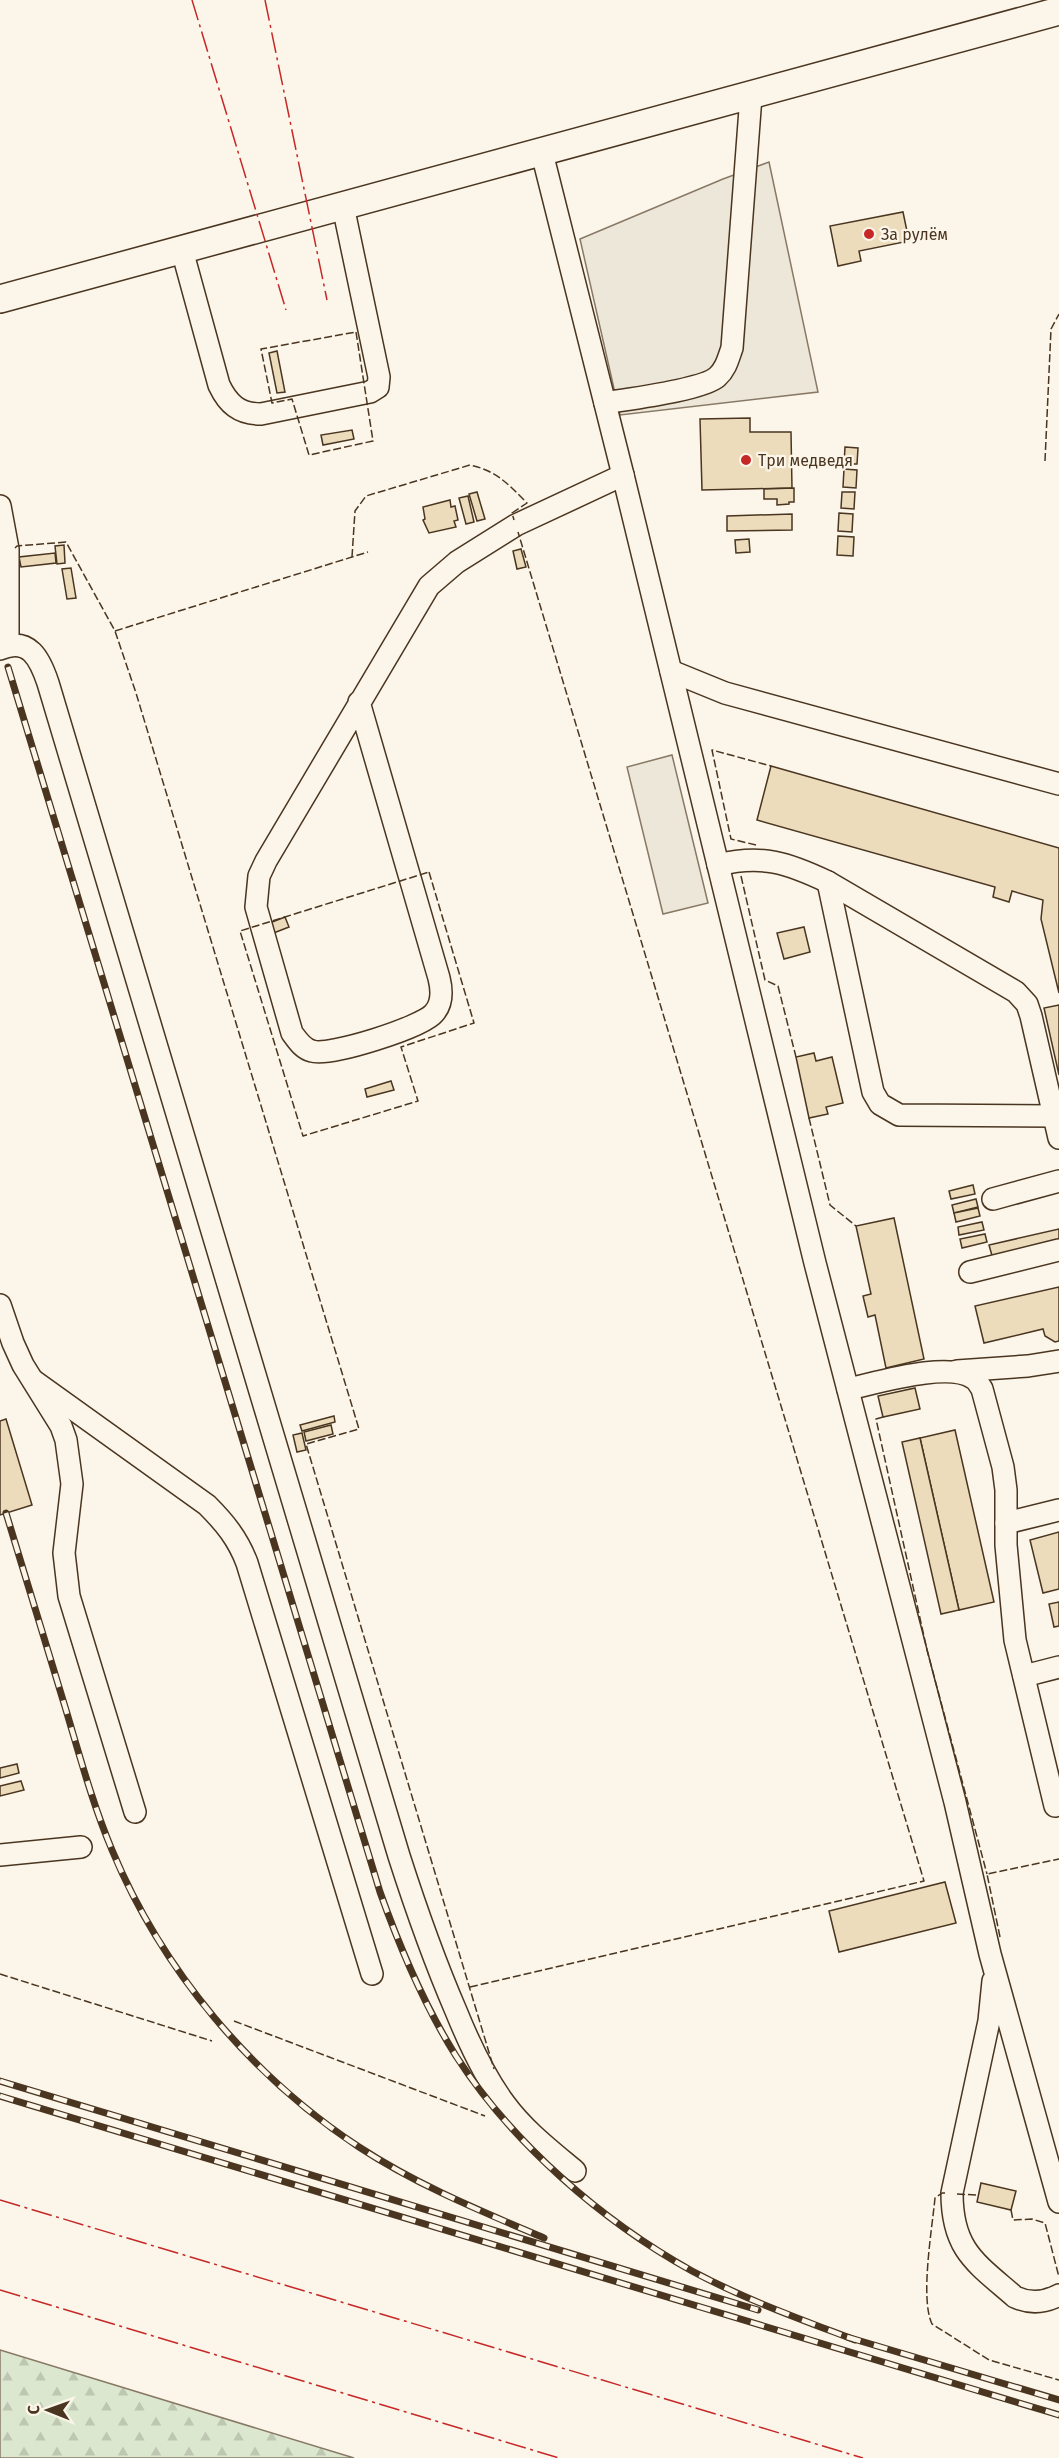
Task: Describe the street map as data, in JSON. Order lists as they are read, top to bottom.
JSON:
{
  "places": ["За рулём", "Три медведя"],
  "north": "left"
}
